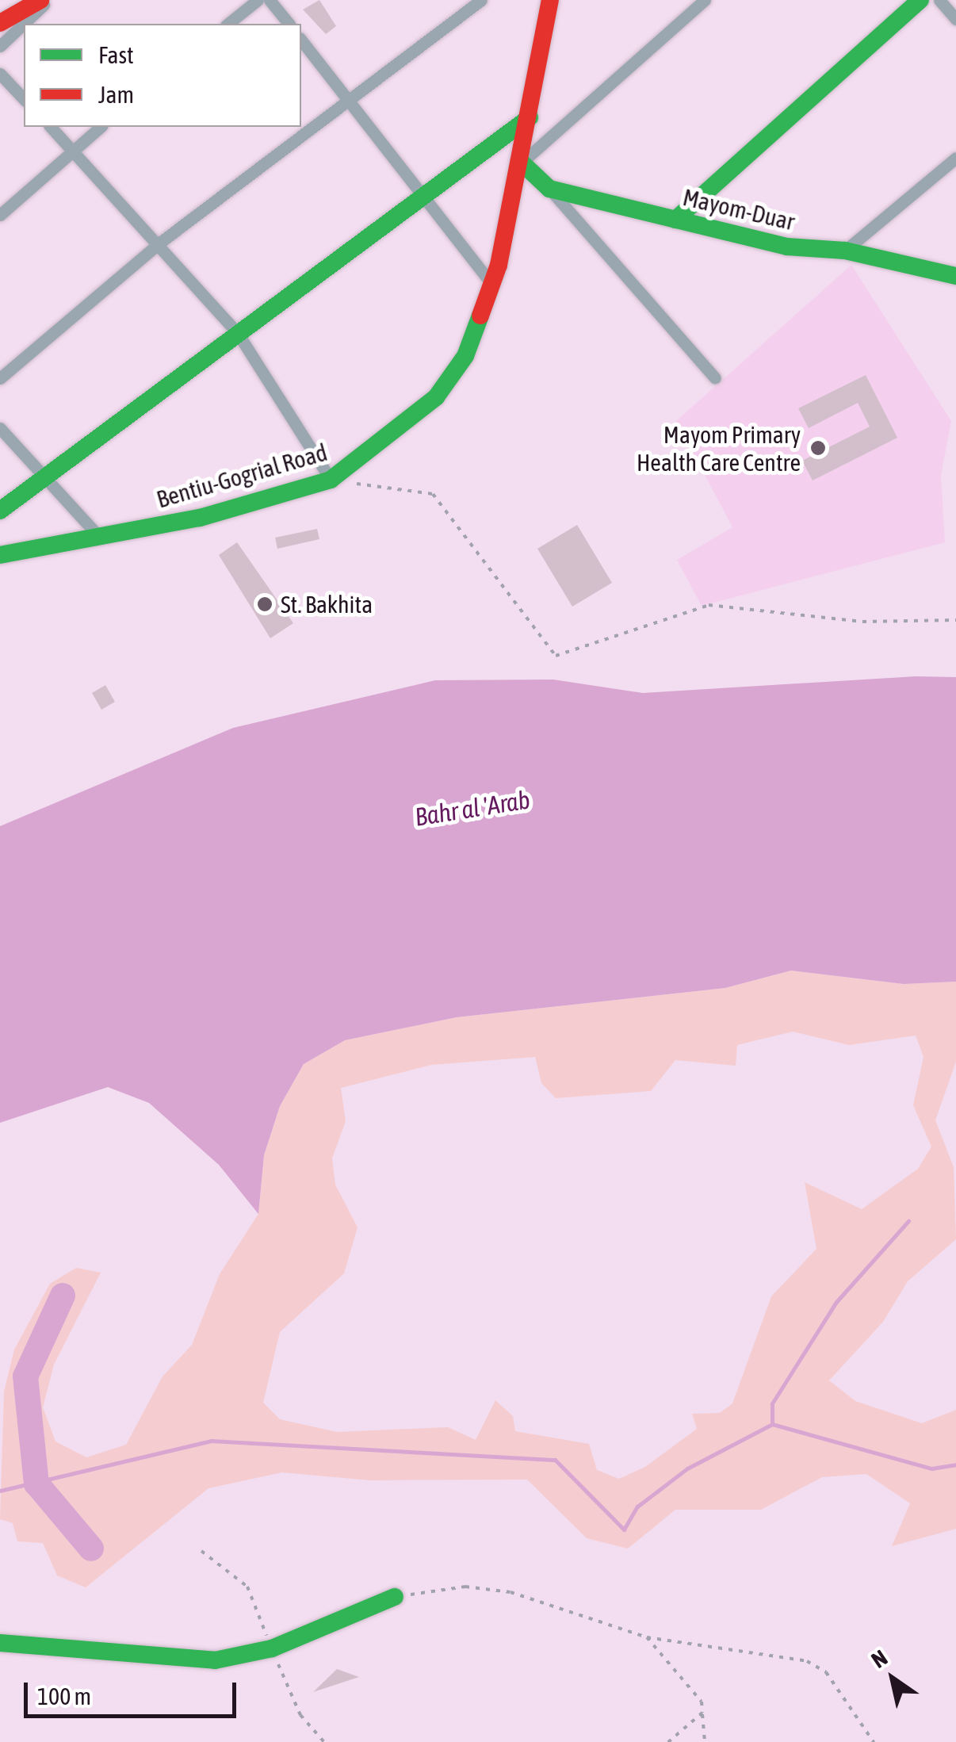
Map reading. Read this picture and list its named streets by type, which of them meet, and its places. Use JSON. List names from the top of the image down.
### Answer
{
  "streets": {
    "street": ["Mayom-Duar", "Bentiu-Gogrial Road"]
  },
  "crossings": [
    ["Mayom-Duar", "Bentiu-Gogrial Road"]
  ],
  "water": ["Bahr al 'Arab"],
  "places": ["Mayom Primary Health Care Centre", "St. Bakhita"],
  "legend": ["Fast", "Jam"],
  "scale_bar": "100 m",
  "north": "top left"
}
